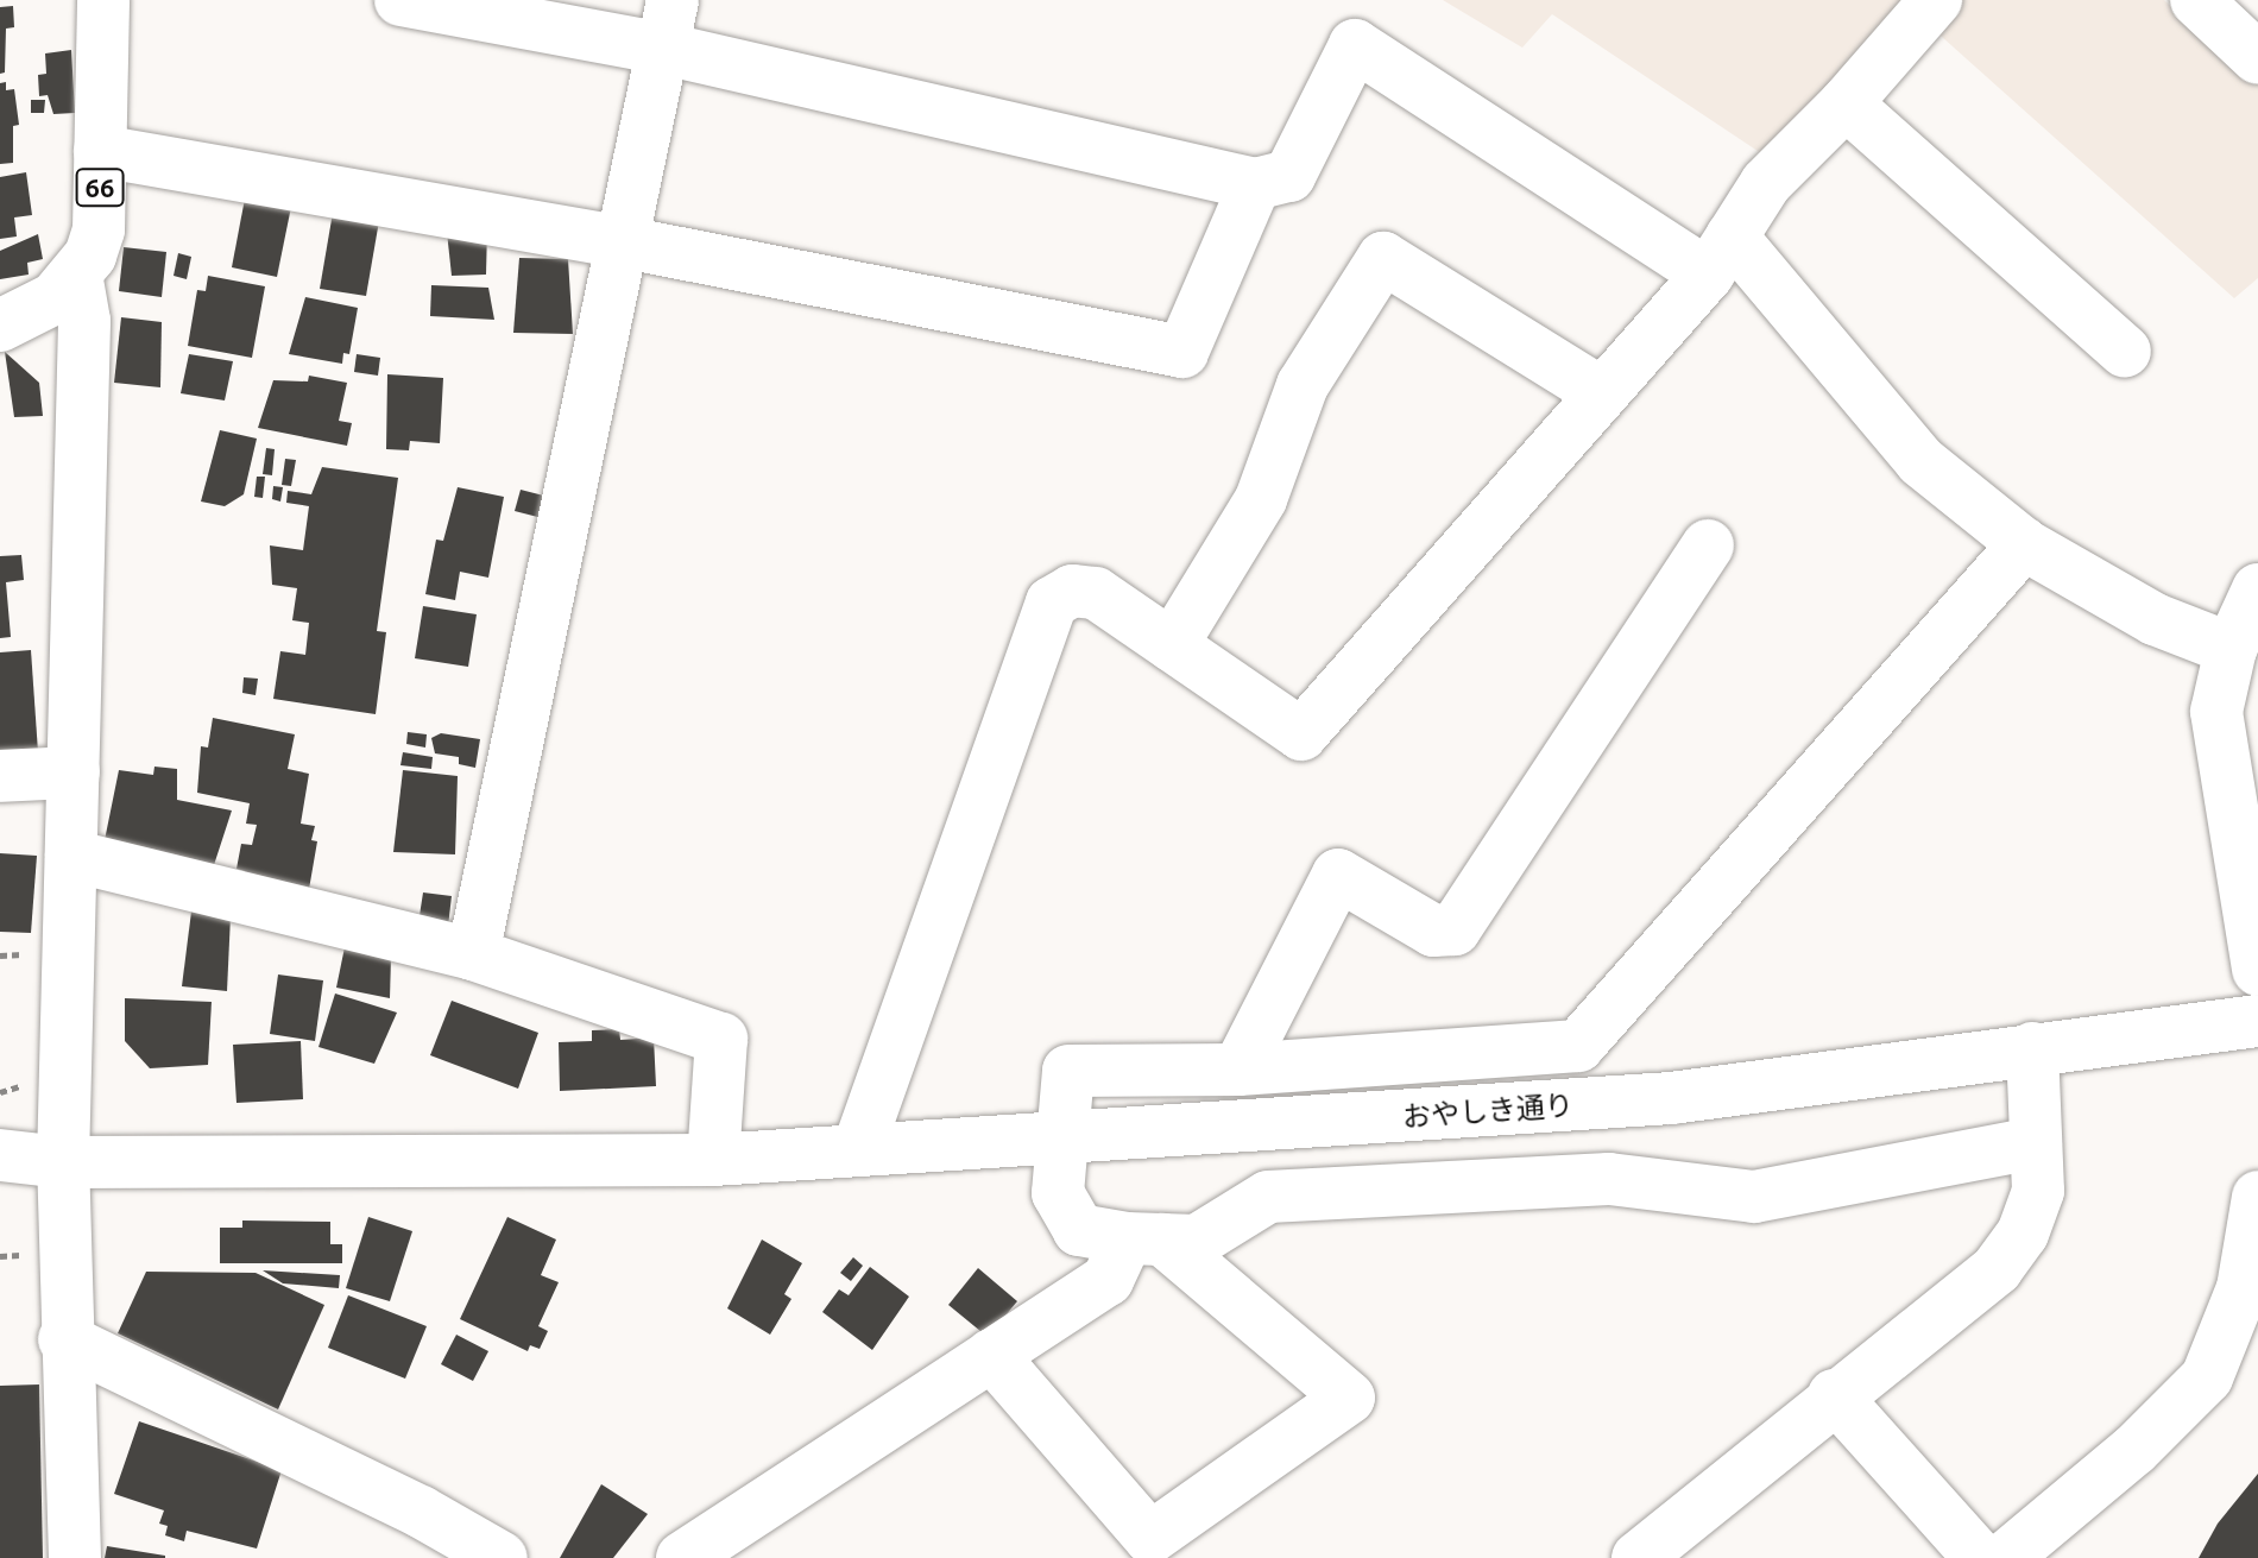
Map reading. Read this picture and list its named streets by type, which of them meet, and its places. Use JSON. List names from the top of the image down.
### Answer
{
  "streets": {
    "street": ["66", "おやしき通り"]
  }
}
